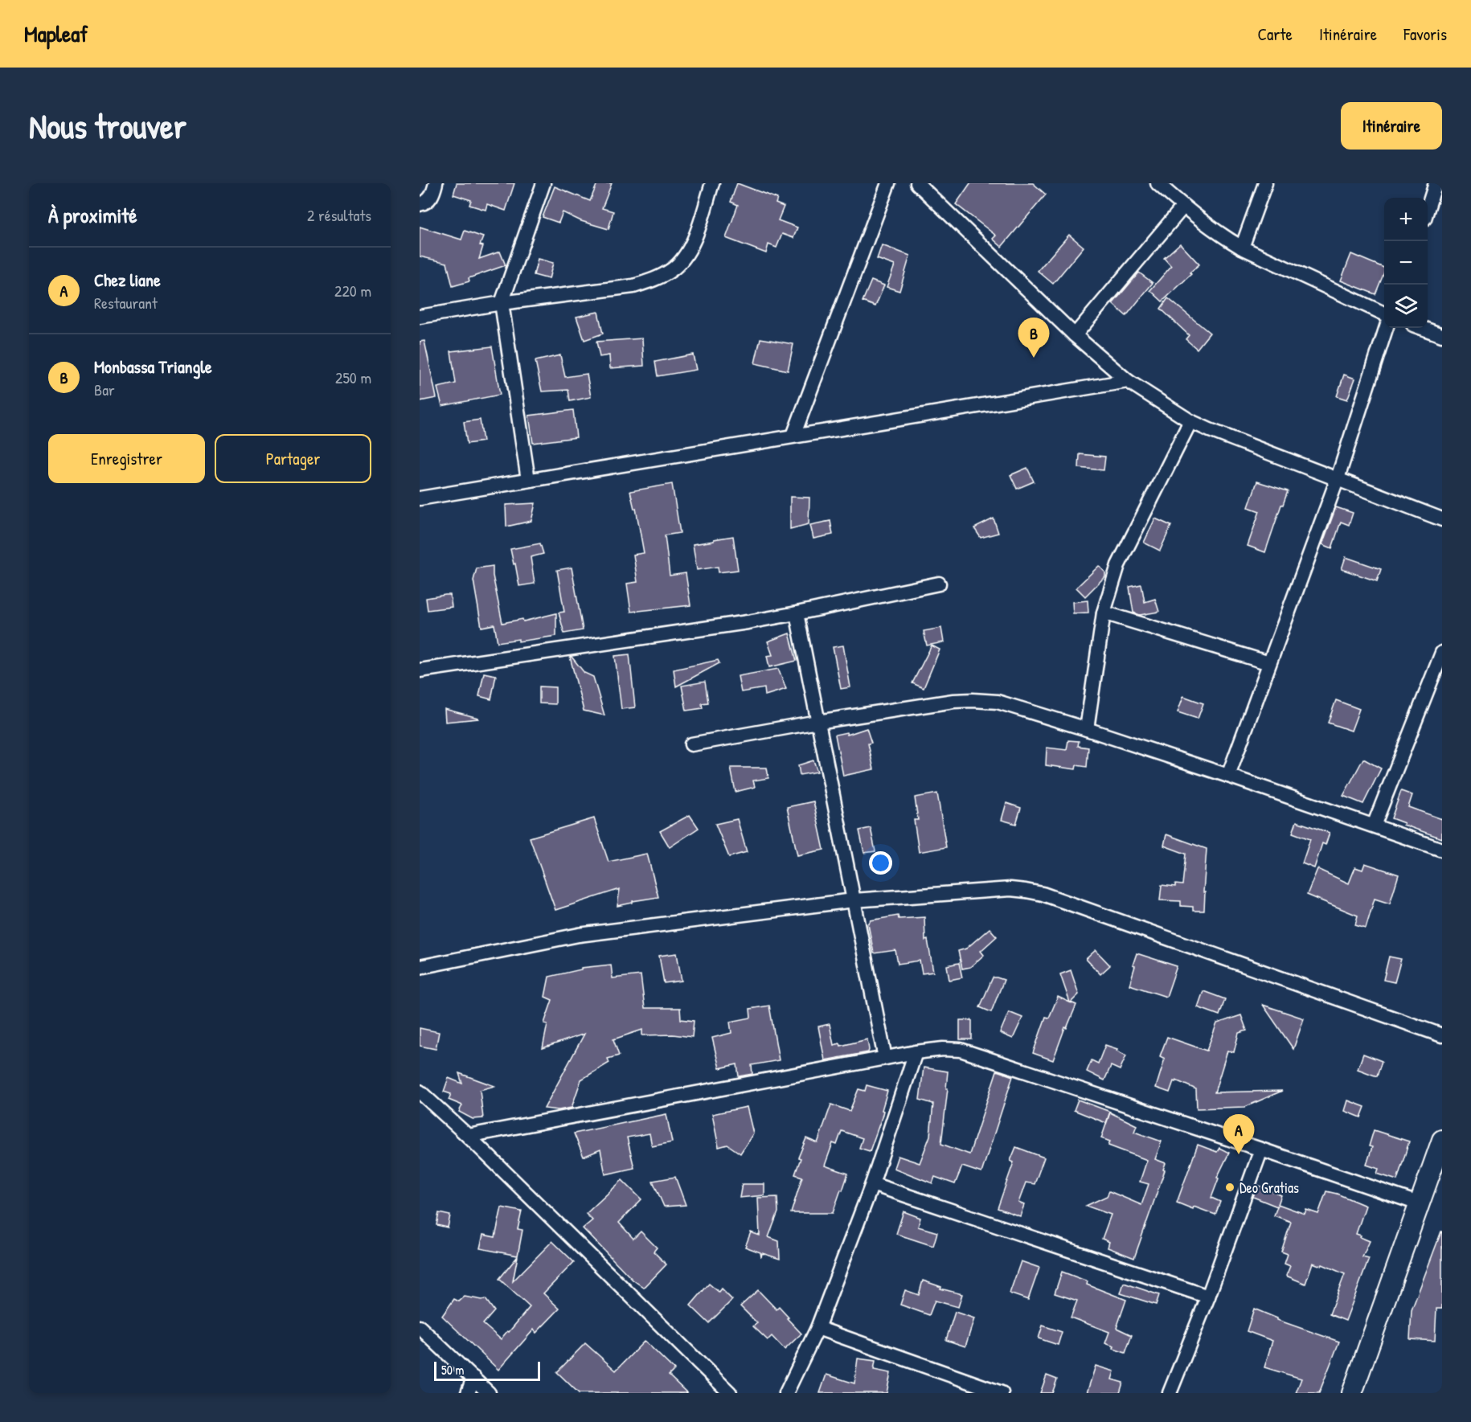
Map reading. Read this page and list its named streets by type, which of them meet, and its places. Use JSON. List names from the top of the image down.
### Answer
{
  "places": ["Deo Gratias"],
  "scale_bar": "50 m",
  "page": {
    "header": "Mapleaf",
    "nav": ["Carte", "Itinéraire", "Favoris"],
    "buttons": [
      "Itinéraire",
      ["Enregistrer", "Partager"]
    ],
    "title": "Nous trouver",
    "heading": ["À proximité", "2 résultats"],
    "map_buttons": ["+", "−"],
    "list": [
      {
        "mark": "A",
        "name": "Chez liane",
        "note": "Restaurant",
        "value": "220 m"
      },
      {
        "mark": "B",
        "name": "Monbassa Triangle",
        "note": "Bar",
        "value": "250 m"
      }
    ],
    "pins": ["B", "A"],
    "scale": "50 m"
  }
}
